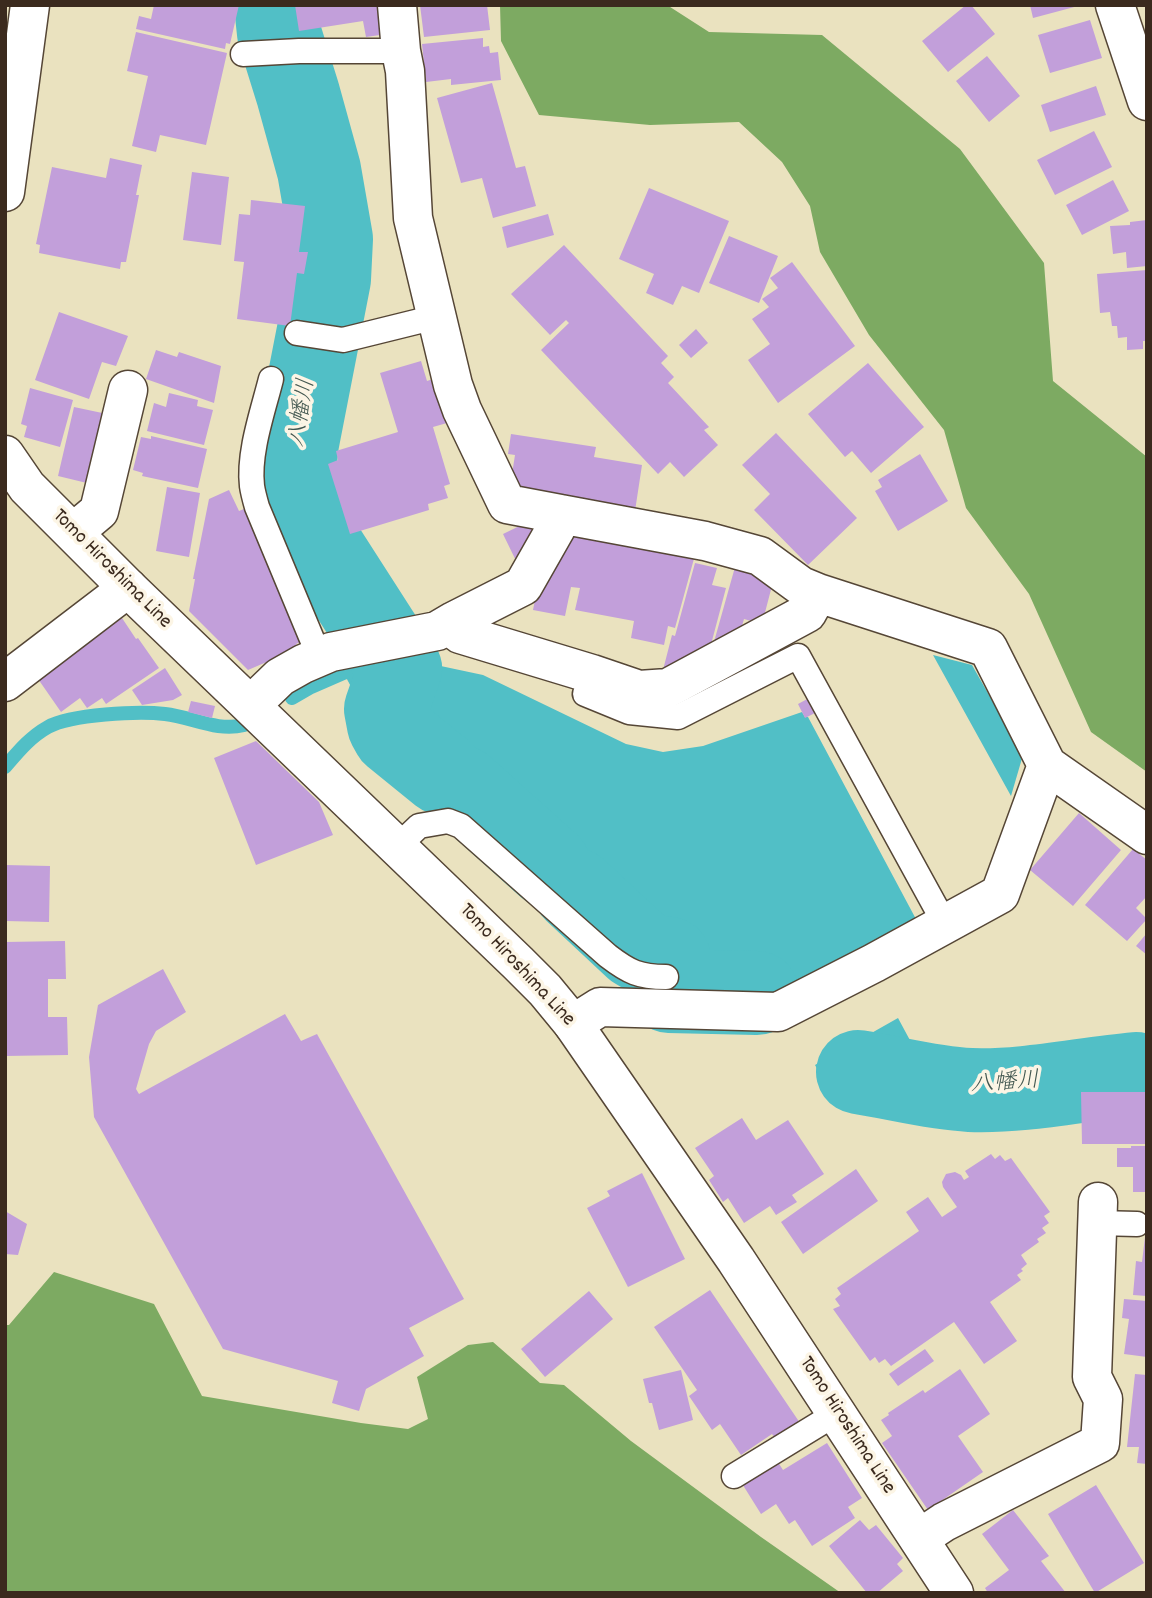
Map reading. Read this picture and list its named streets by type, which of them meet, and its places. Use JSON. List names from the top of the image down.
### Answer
{
  "streets": {
    "street": ["Tomo Hiroshima Line"]
  },
  "water": ["八幡川"]
}
